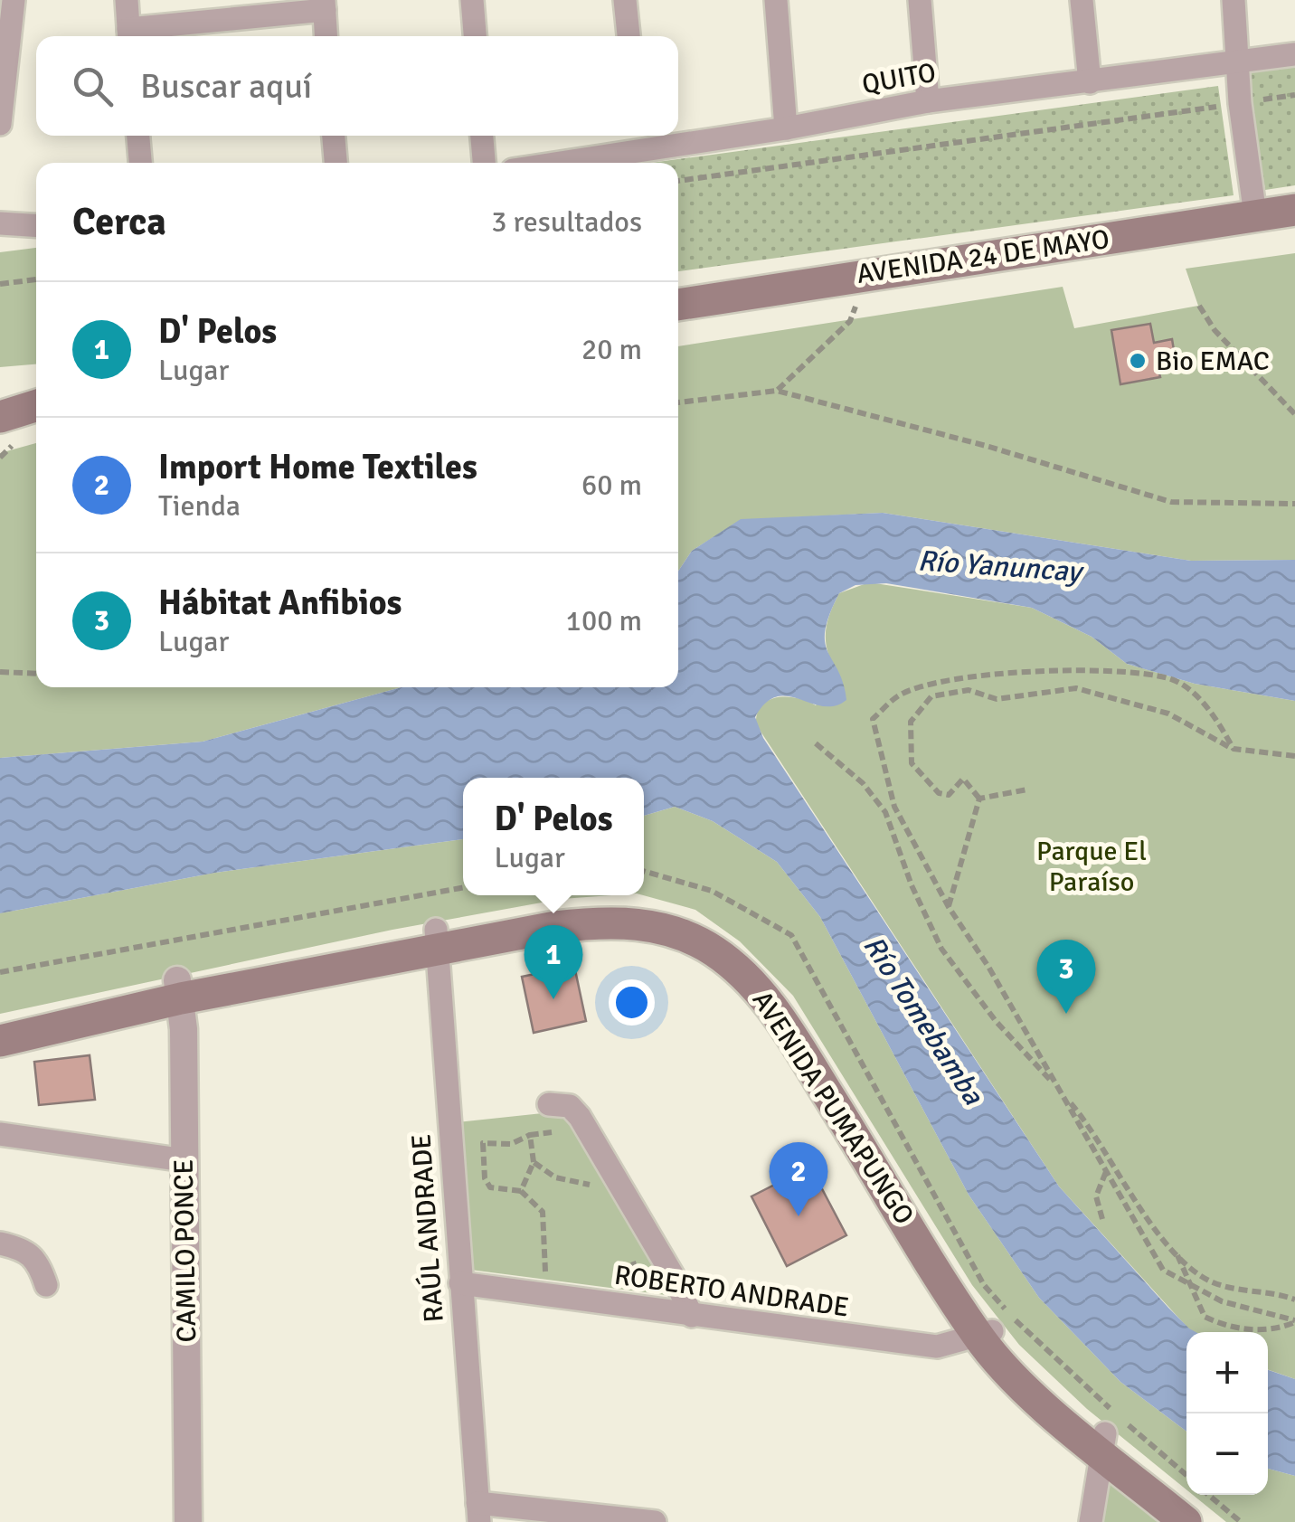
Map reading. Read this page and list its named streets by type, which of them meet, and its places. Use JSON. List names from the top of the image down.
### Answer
{
  "streets": {
    "main road": ["AVENIDA 24 DE MAYO", "AVENIDA PUMAPUNGO"],
    "street": [
      "QUITO",
      "RAÚL ANDRADE",
      "CAMILO PONCE",
      "ROBERTO ANDRADE"
    ]
  },
  "crossings": [
    ["AVENIDA PUMAPUNGO", "RAÚL ANDRADE"],
    ["AVENIDA PUMAPUNGO", "CAMILO PONCE"],
    ["AVENIDA PUMAPUNGO", "ROBERTO ANDRADE"],
    ["RAÚL ANDRADE", "ROBERTO ANDRADE"]
  ],
  "water": ["Río Yanuncay", "Río Tomebamba"],
  "parks": ["Parque El Paraíso"],
  "places": ["Bio EMAC"],
  "page": {
    "search": "Buscar aquí",
    "heading": ["Cerca", "3 resultados"],
    "list": [
      {
        "mark": "1",
        "name": "D' Pelos",
        "note": "Lugar",
        "value": "20 m"
      },
      {
        "mark": "2",
        "name": "Import Home Textiles",
        "note": "Tienda",
        "value": "60 m"
      },
      {
        "mark": "3",
        "name": "Hábitat Anfibios",
        "note": "Lugar",
        "value": "100 m"
      }
    ],
    "popup": ["D' Pelos", "Lugar"],
    "pins": ["1", "3", "2"],
    "map_buttons": ["+", "−"]
  }
}
